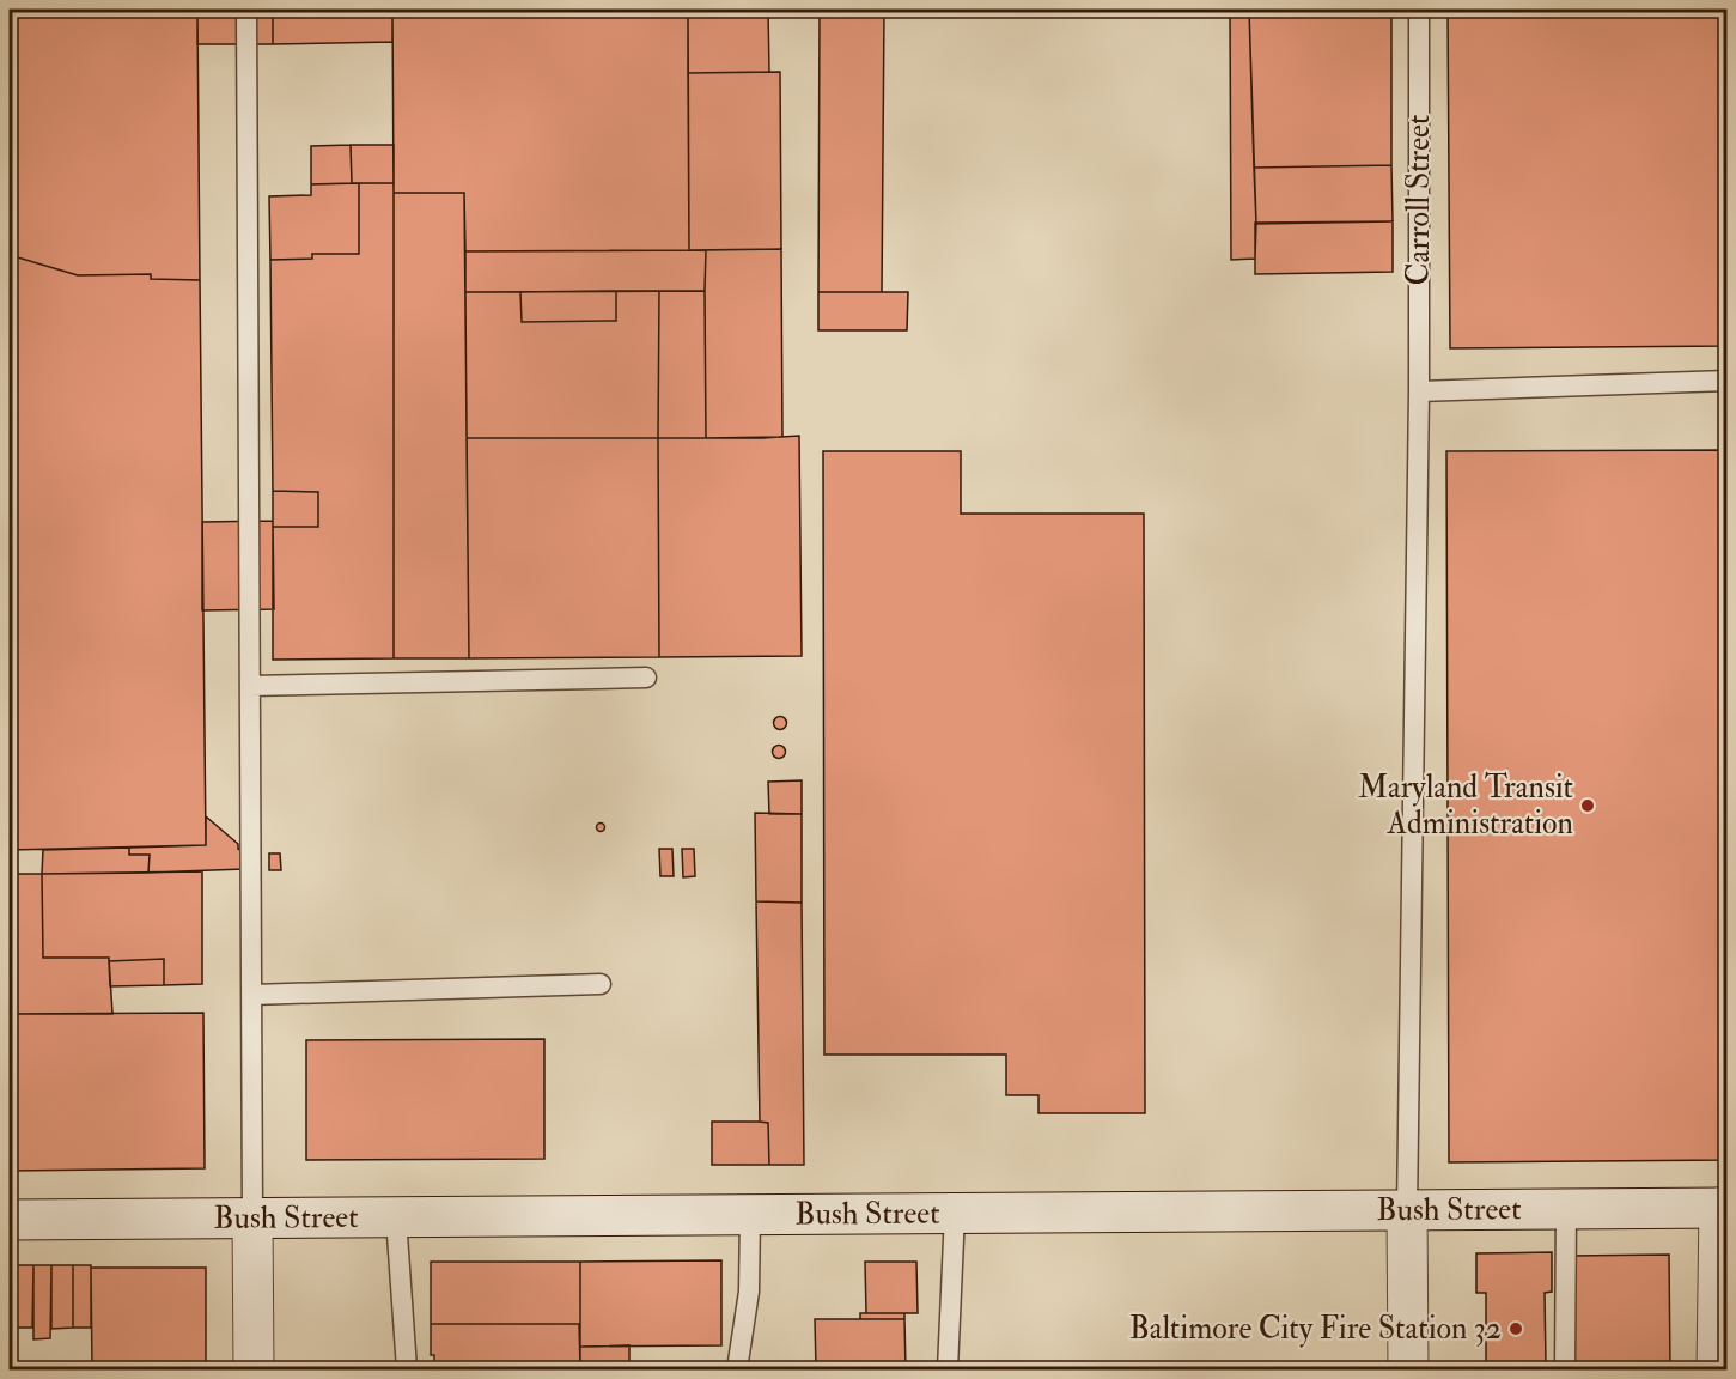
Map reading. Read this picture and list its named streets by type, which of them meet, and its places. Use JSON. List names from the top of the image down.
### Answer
{
  "streets": {
    "street": ["Bush Street"],
    "lane": ["Carroll Street"]
  },
  "crossings": [
    ["Carroll Street", "Bush Street"]
  ],
  "places": ["Maryland Transit Administration", "Baltimore City Fire Station 32"]
}
